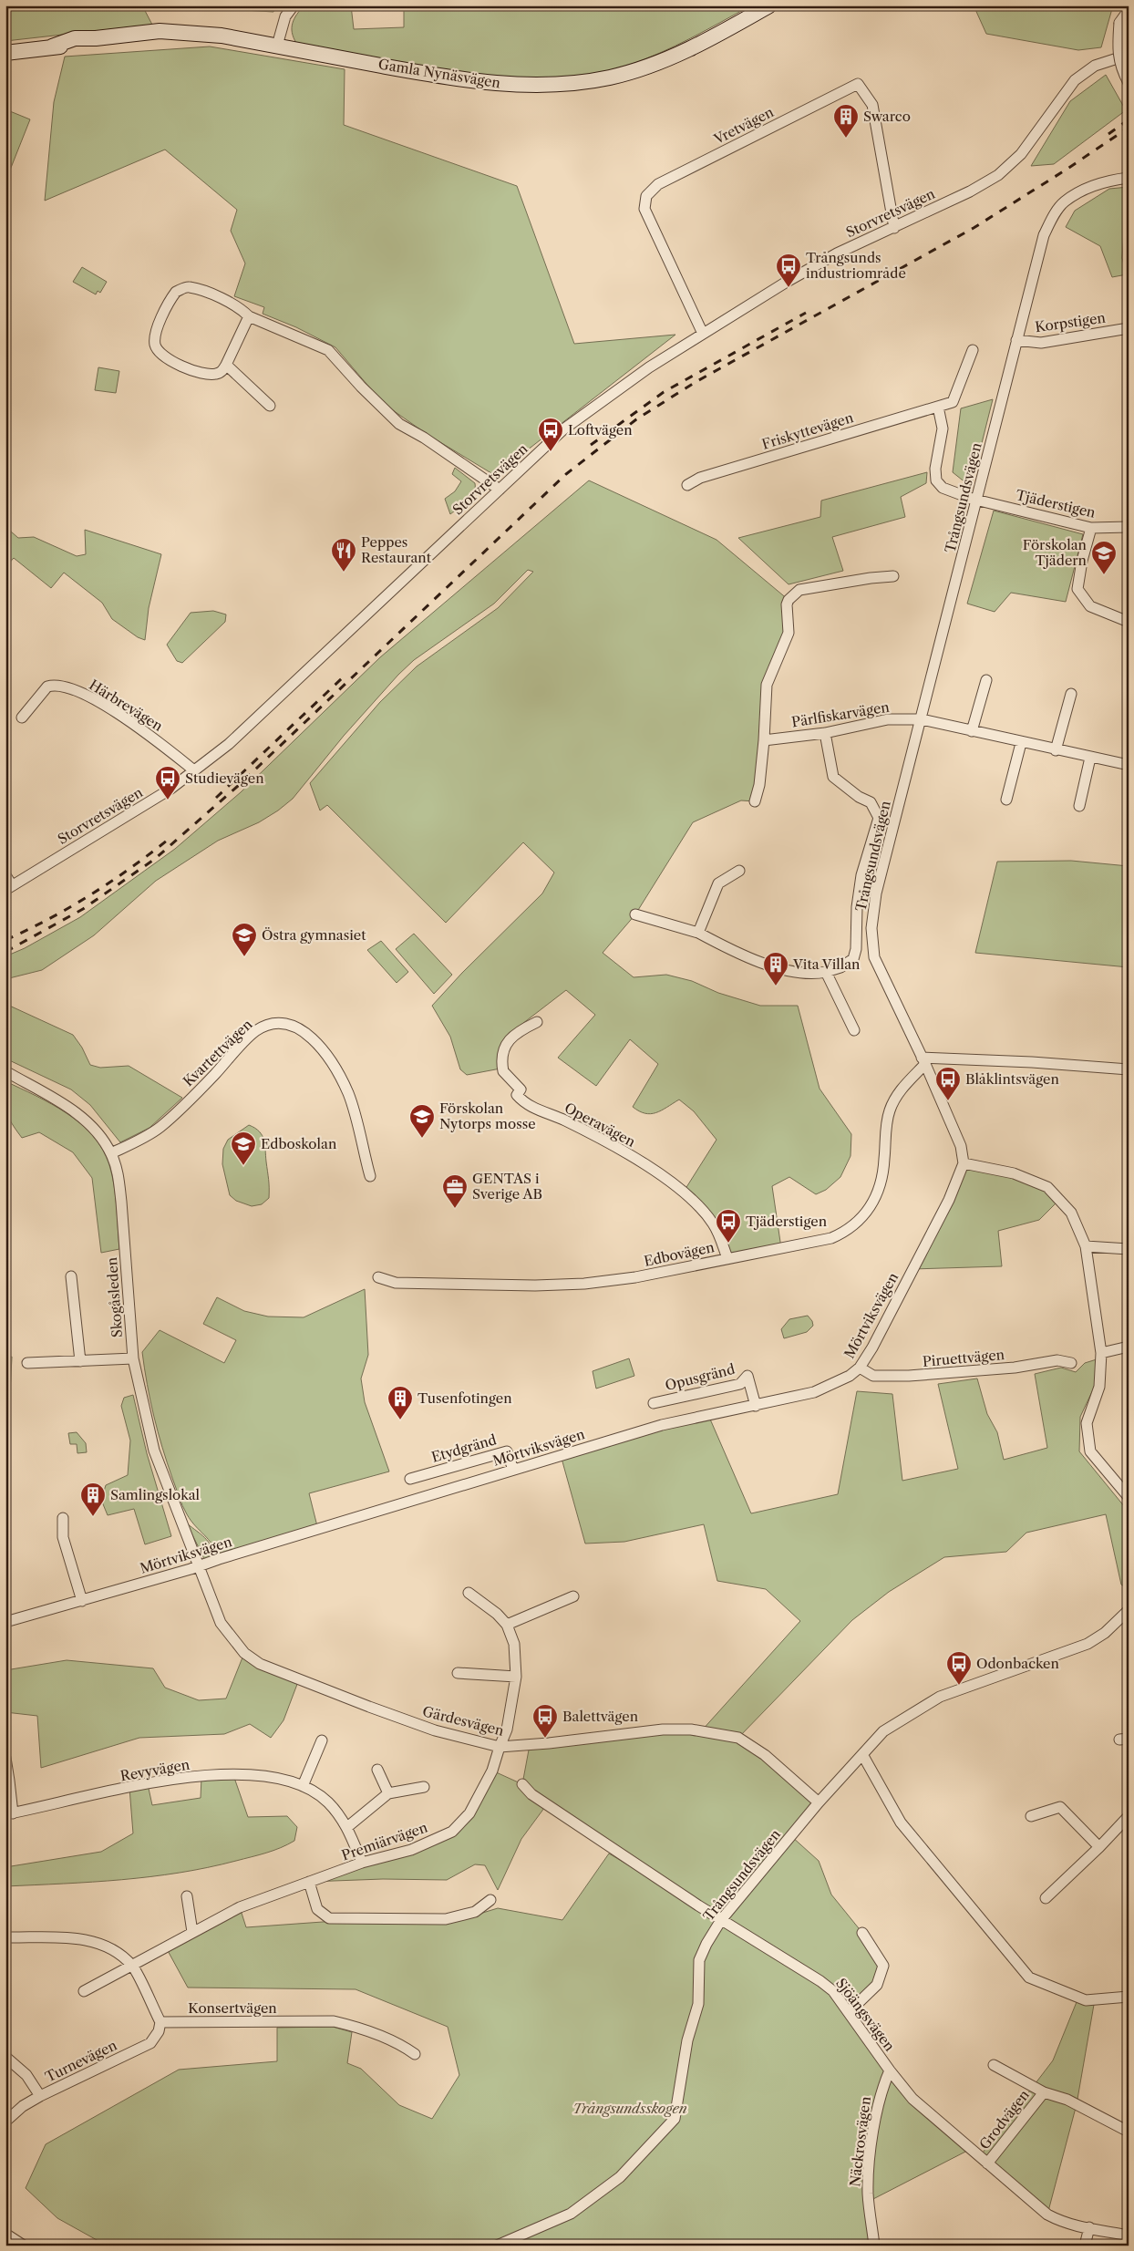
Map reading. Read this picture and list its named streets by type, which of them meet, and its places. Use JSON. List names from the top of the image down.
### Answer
{
  "streets": {
    "street": [
      "Gamla Nynäsvägen",
      "Vretvägen",
      "Storvretsvägen",
      "Korpstigen",
      "Friskyttevägen",
      "Trångsundsvägen",
      "Tjäderstigen",
      "Härbrevägen",
      "Pärlfiskarvägen",
      "Kvartettvägen",
      "Operavägen",
      "Edbovägen",
      "Skogåsleden",
      "Mörtviksvägen",
      "Piruettvägen",
      "Opusgränd",
      "Etydgränd",
      "Gärdesvägen",
      "Revyvägen",
      "Premiärvägen",
      "Konsertvägen",
      "Sjöängsvägen",
      "Turnevägen",
      "Grodvägen",
      "Näckrosvägen"
    ]
  },
  "crossings": [
    ["Vretvägen", "Storvretsvägen"],
    ["Storvretsvägen", "Härbrevägen"],
    ["Korpstigen", "Trångsundsvägen"],
    ["Trångsundsvägen", "Tjäderstigen"],
    ["Trångsundsvägen", "Pärlfiskarvägen"],
    ["Trångsundsvägen", "Edbovägen"],
    ["Trångsundsvägen", "Mörtviksvägen"],
    ["Trångsundsvägen", "Gärdesvägen"],
    ["Trångsundsvägen", "Sjöängsvägen"],
    ["Kvartettvägen", "Skogåsleden"],
    ["Operavägen", "Edbovägen"],
    ["Skogåsleden", "Mörtviksvägen"],
    ["Skogåsleden", "Gärdesvägen"],
    ["Mörtviksvägen", "Piruettvägen"],
    ["Mörtviksvägen", "Opusgränd"],
    ["Mörtviksvägen", "Etydgränd"],
    ["Mörtviksvägen", "Gärdesvägen"],
    ["Gärdesvägen", "Premiärvägen"],
    ["Revyvägen", "Premiärvägen"],
    ["Konsertvägen", "Turnevägen"],
    ["Sjöängsvägen", "Grodvägen"],
    ["Sjöängsvägen", "Näckrosvägen"]
  ],
  "parks": ["Trångsundsskogen"],
  "places": {
    "building": [
      "Swarco",
      "Vita Villan",
      "Tusenfotingen",
      "Samlingslokal"
    ],
    "bus stop": [
      "Trångsunds industriområde",
      "Loftvägen",
      "Studievägen",
      "Blåklintsvägen",
      "Tjäderstigen",
      "Odonbacken",
      "Balettvägen"
    ],
    "restaurant": ["Peppes Restaurant"],
    "school or university": [
      "Förskolan Tjädern",
      "Östra gymnasiet",
      "Förskolan Nytorps mosse",
      "Edboskolan"
    ],
    "office": ["GENTAS i Sverige AB"]
  }
}
